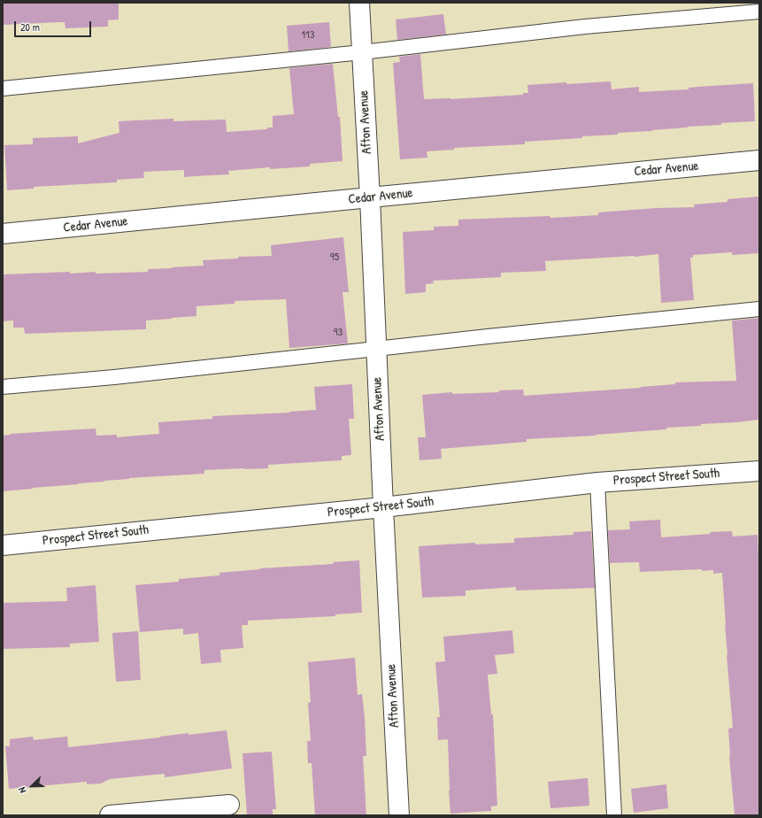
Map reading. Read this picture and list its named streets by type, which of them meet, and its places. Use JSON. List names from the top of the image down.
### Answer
{
  "streets": {
    "street": ["Afton Avenue", "Cedar Avenue", "Prospect Street South"]
  },
  "crossings": [
    ["Afton Avenue", "Cedar Avenue"],
    ["Afton Avenue", "Prospect Street South"]
  ],
  "house_numbers": ["113", "95", "93"],
  "scale_bar": "20 m",
  "north": "bottom left"
}
